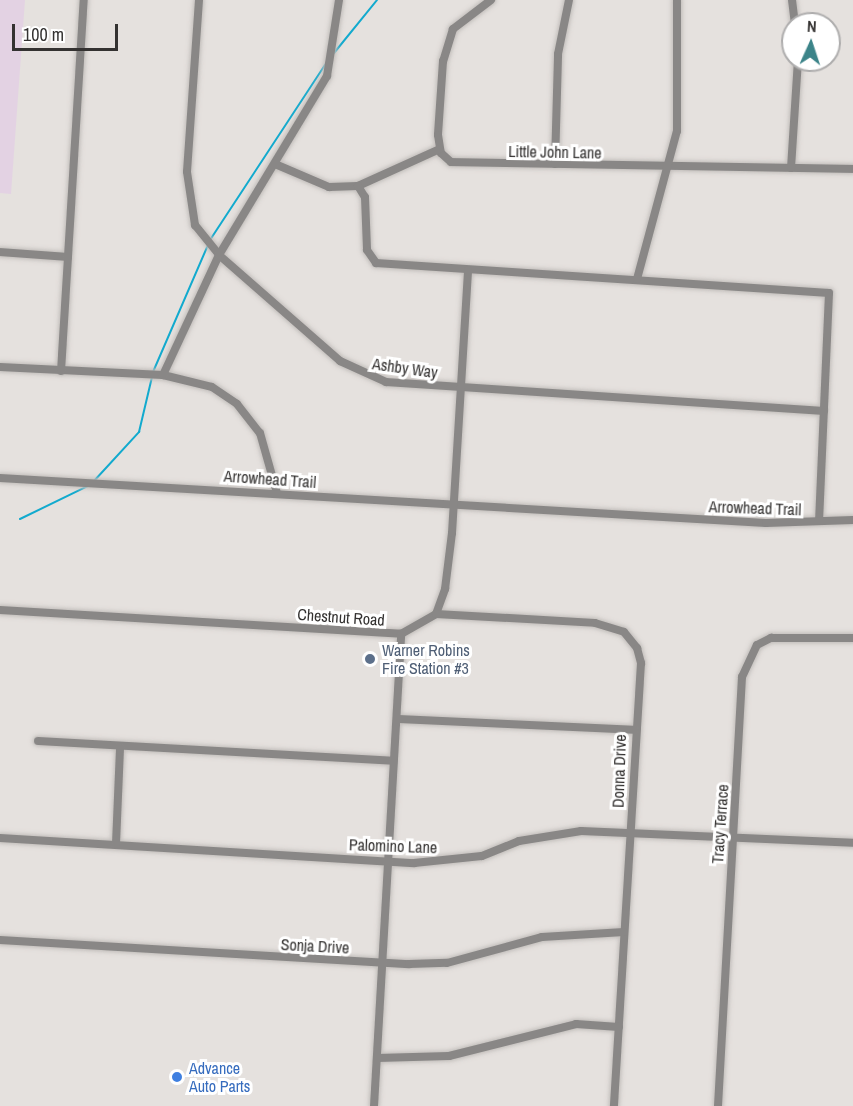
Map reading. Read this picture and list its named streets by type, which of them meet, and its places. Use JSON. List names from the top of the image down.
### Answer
{
  "streets": {
    "street": [
      "Little John Lane",
      "Ashby Way",
      "Arrowhead Trail",
      "Chestnut Road",
      "Donna Drive",
      "Tracy Terrace",
      "Palomino Lane",
      "Sonja Drive"
    ]
  },
  "crossings": [
    ["Ashby Way", "Arrowhead Trail"],
    ["Chestnut Road", "Donna Drive"],
    ["Donna Drive", "Palomino Lane"],
    ["Donna Drive", "Sonja Drive"],
    ["Tracy Terrace", "Palomino Lane"]
  ],
  "places": ["Warner Robins Fire Station #3", "Advance Auto Parts"],
  "scale_bar": "100 m",
  "north": "top"
}
